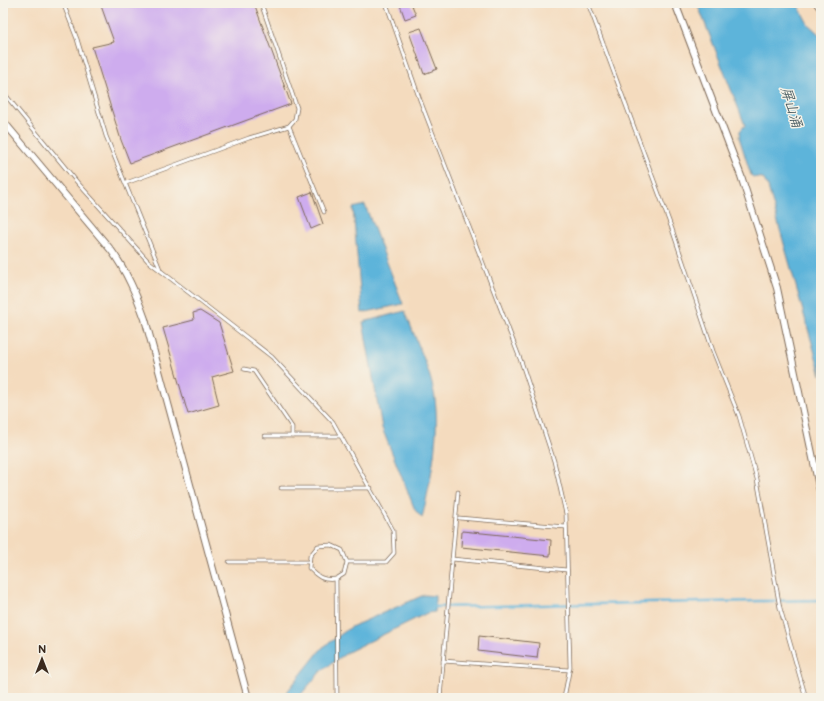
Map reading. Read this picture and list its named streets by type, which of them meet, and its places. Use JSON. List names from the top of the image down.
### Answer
{
  "water": ["屏山涌"],
  "north": "top"
}
